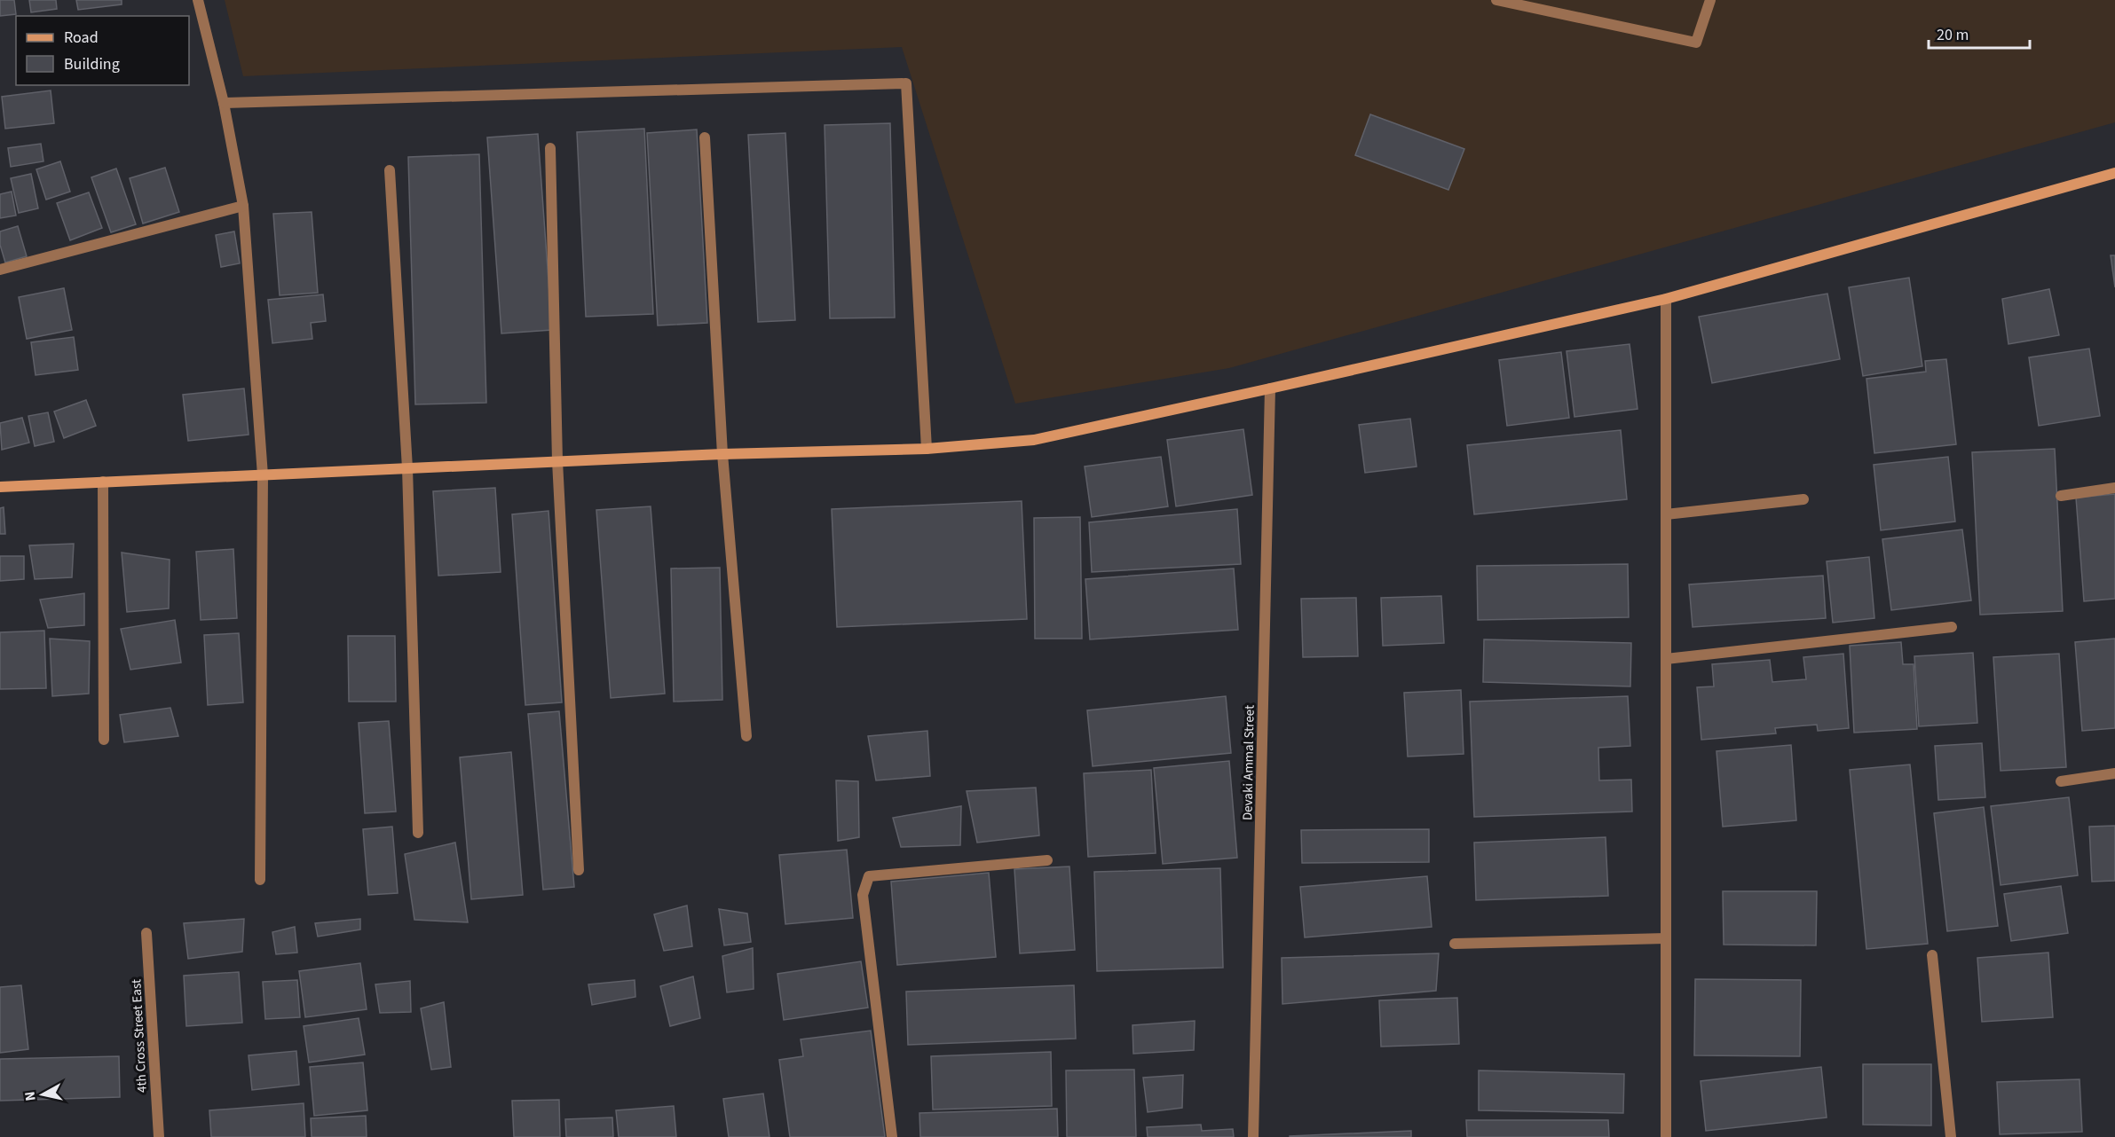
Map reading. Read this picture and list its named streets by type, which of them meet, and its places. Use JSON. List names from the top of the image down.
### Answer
{
  "streets": {
    "street": ["Devaki Ammal Street", "4th Cross Street East"]
  },
  "legend": ["Road", "Building"],
  "scale_bar": "20 m",
  "north": "left"
}
